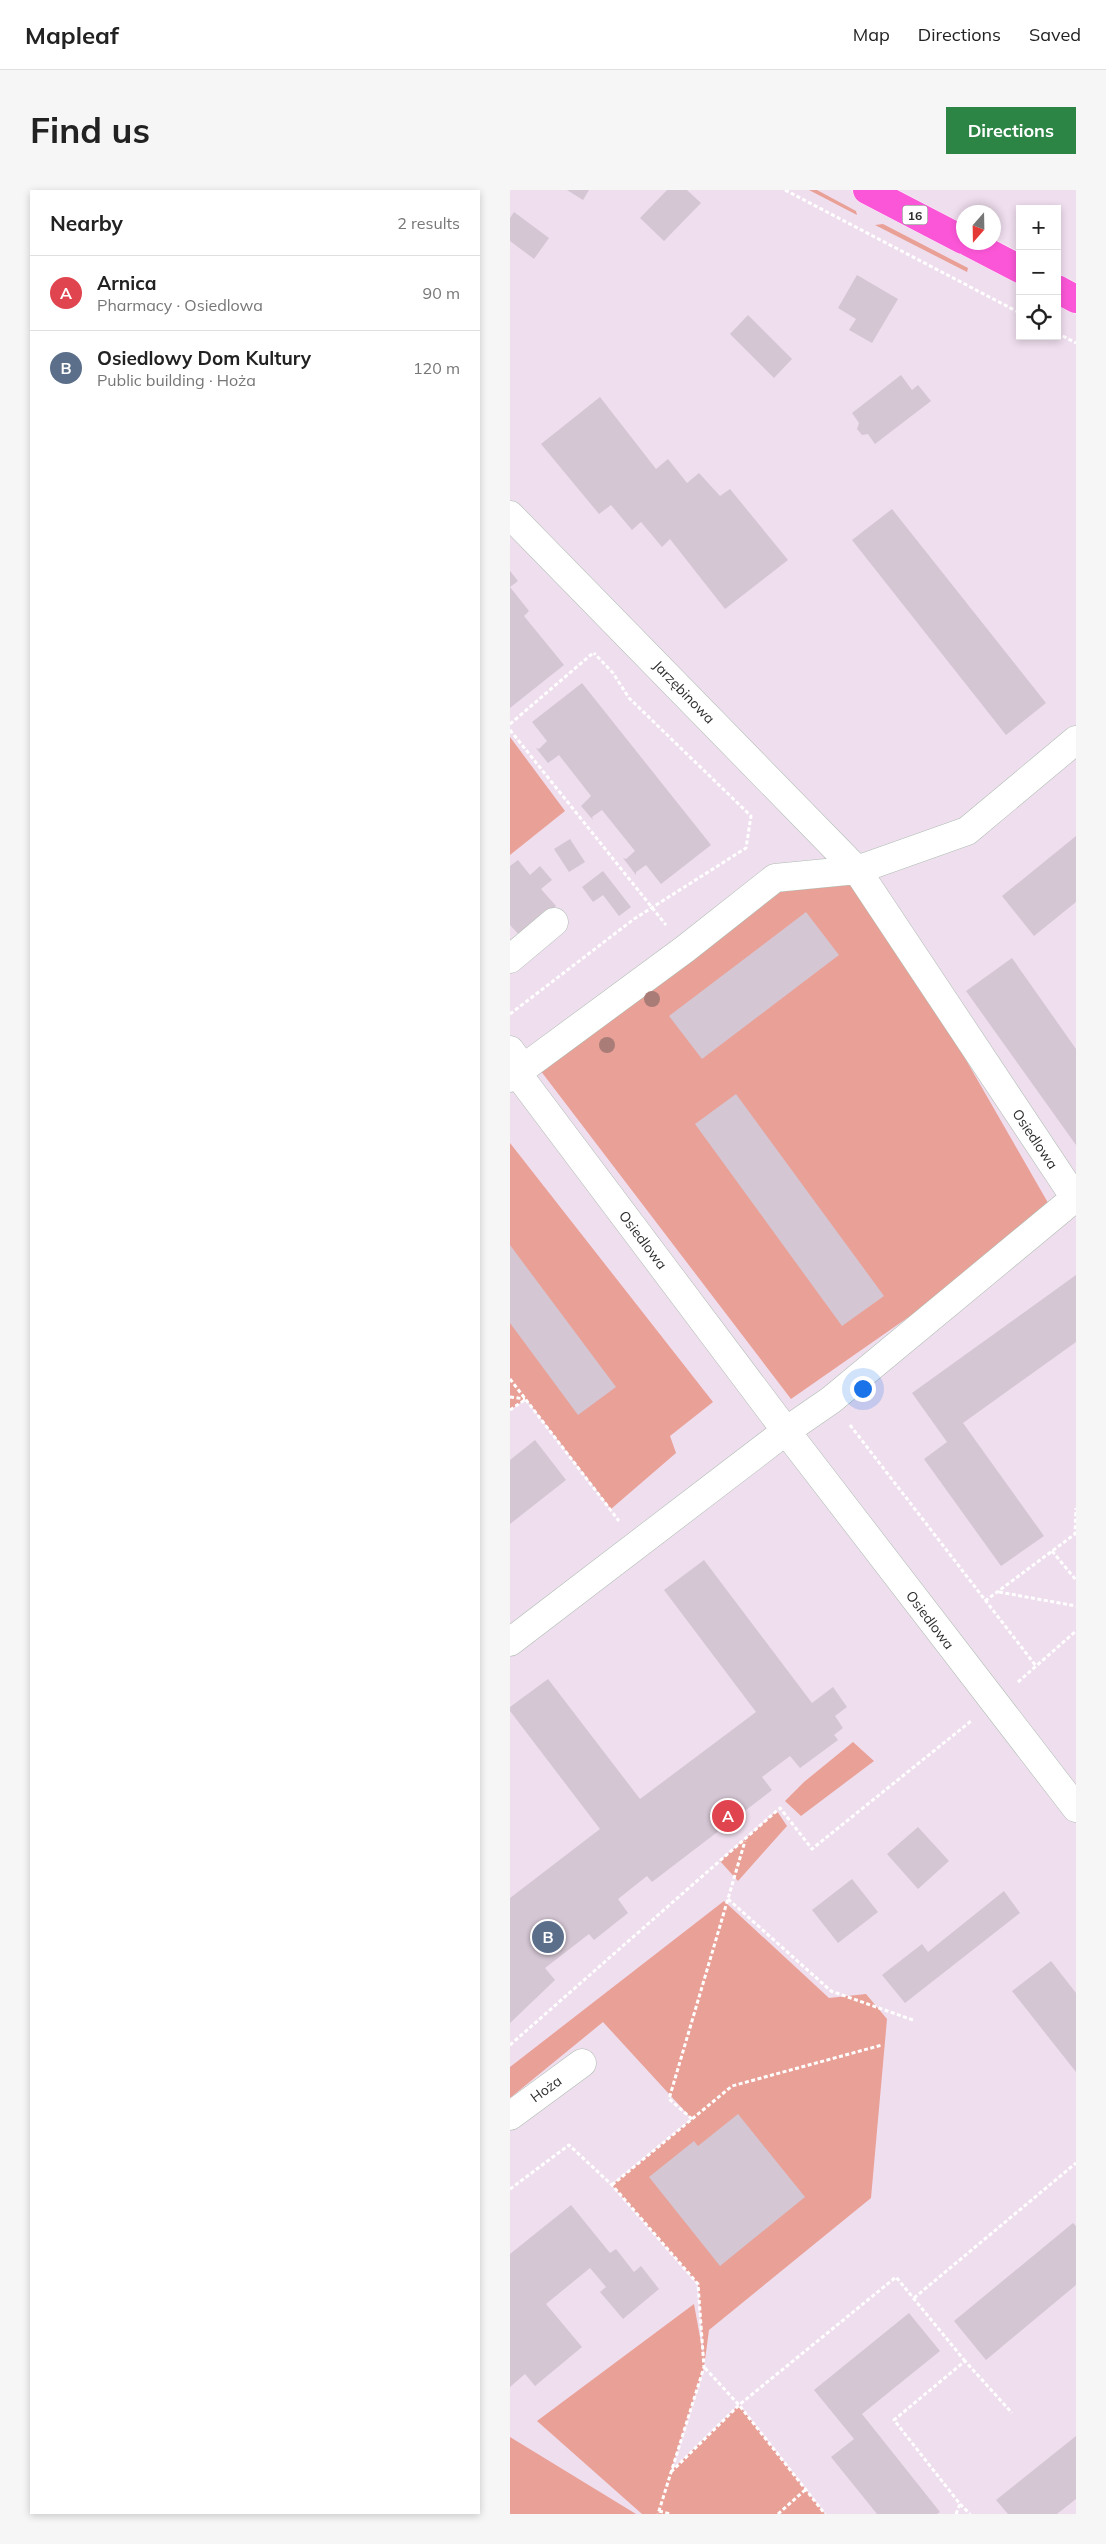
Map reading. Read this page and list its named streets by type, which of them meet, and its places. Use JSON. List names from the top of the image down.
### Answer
{
  "streets": {
    "main road": ["16"],
    "street": ["Jarzębinowa", "Osiedlowa", "Hoża"]
  },
  "crossings": [
    ["Jarzębinowa", "Osiedlowa"]
  ],
  "north": "bottom",
  "page": {
    "header": "Mapleaf",
    "nav": ["Map", "Directions", "Saved"],
    "buttons": "Directions",
    "title": "Find us",
    "heading": ["Nearby", "2 results"],
    "map_buttons": ["+", "−"],
    "list": [
      {
        "mark": "A",
        "name": "Arnica",
        "note": "Pharmacy · Osiedlowa",
        "value": "90 m"
      },
      {
        "mark": "B",
        "name": "Osiedlowy Dom Kultury",
        "note": "Public building · Hoża",
        "value": "120 m"
      }
    ],
    "pins": ["A", "B"]
  }
}
